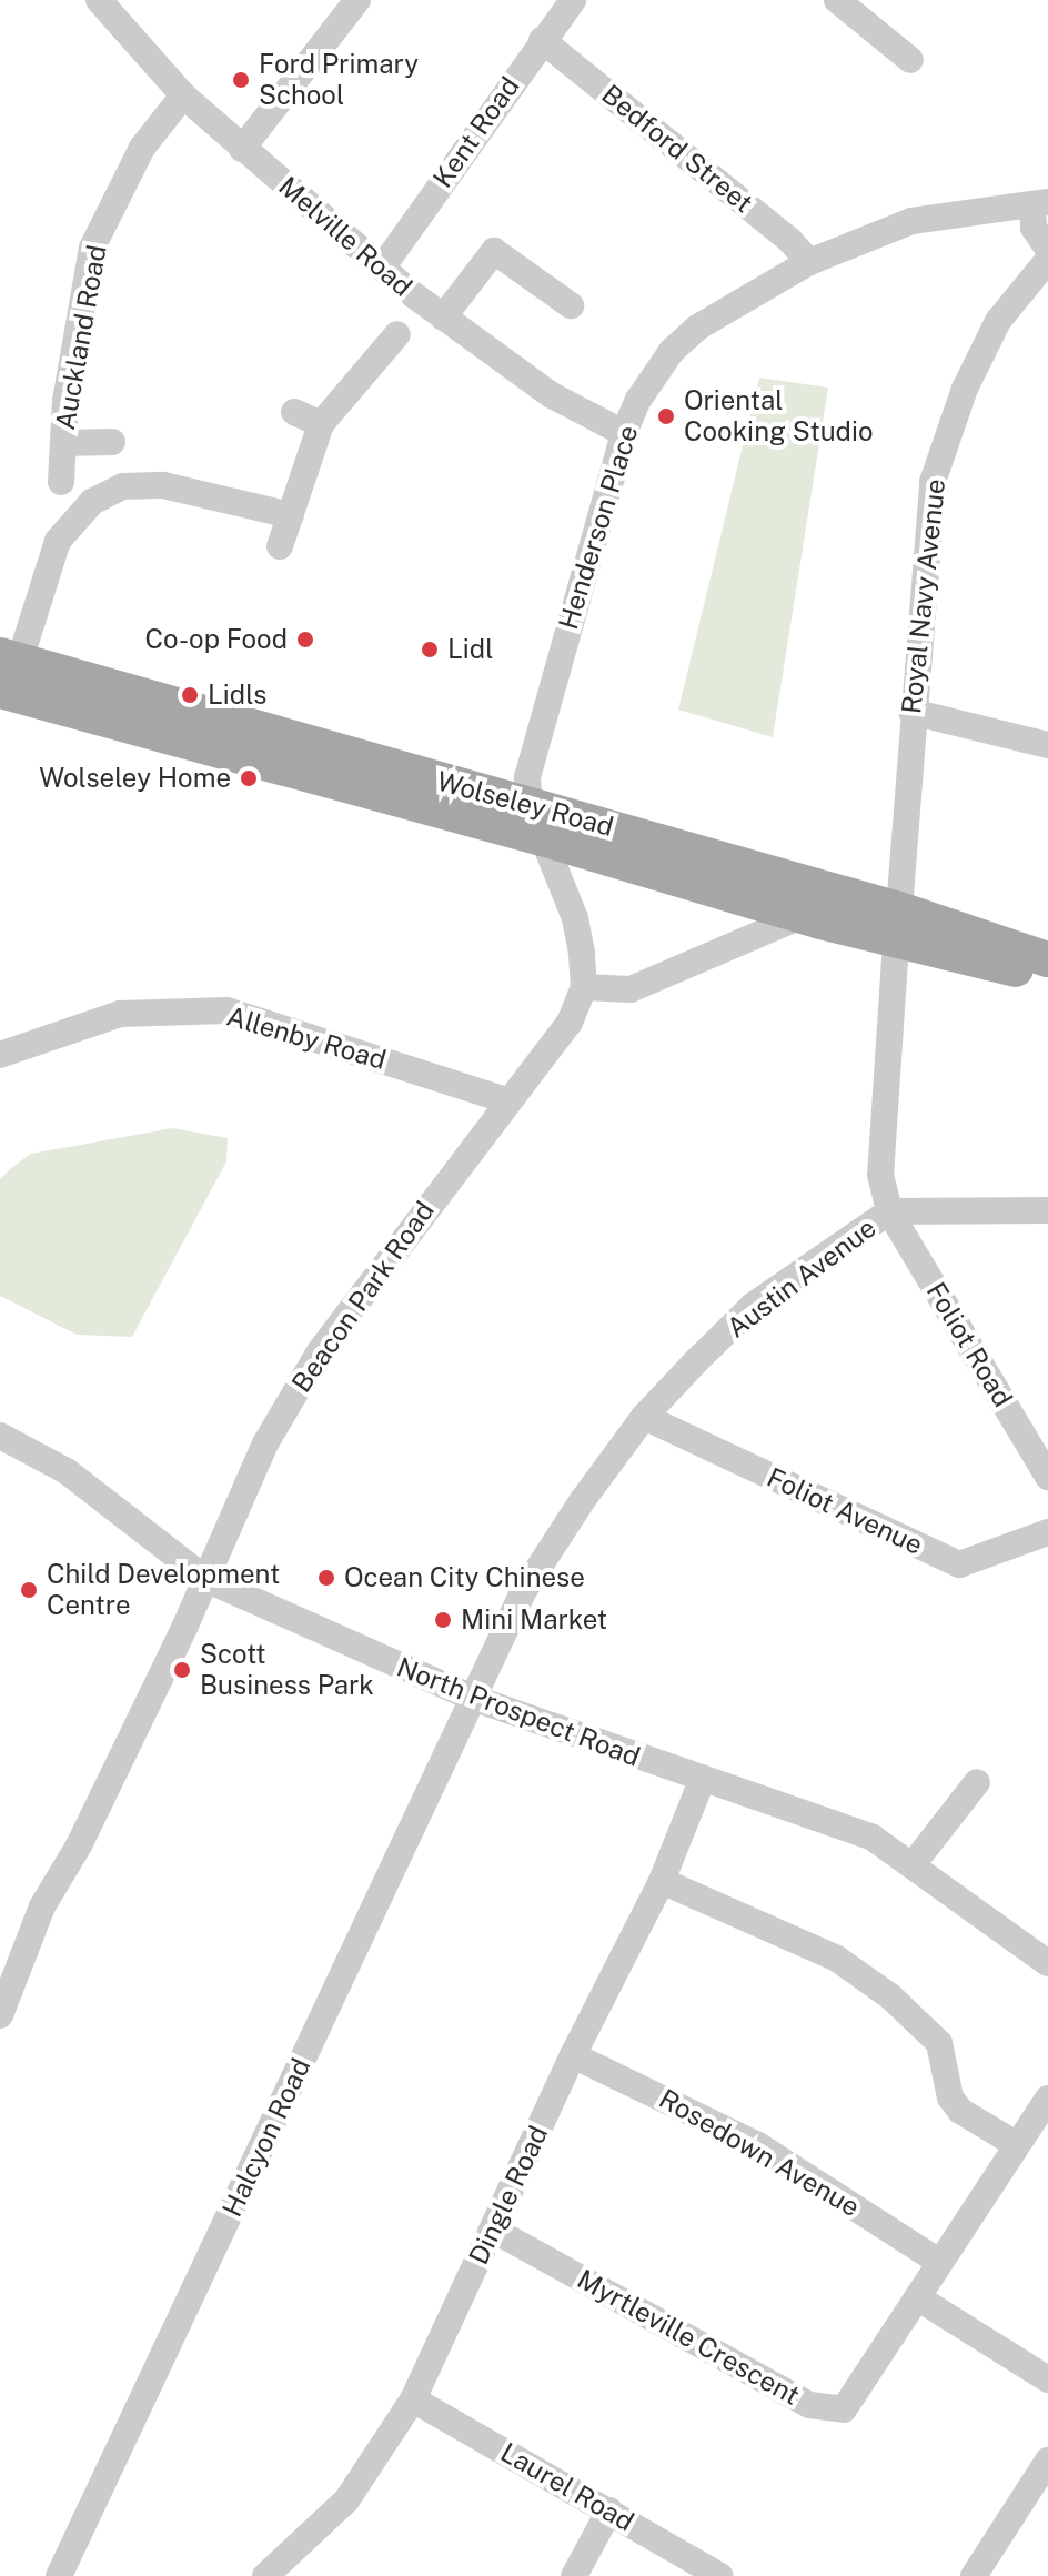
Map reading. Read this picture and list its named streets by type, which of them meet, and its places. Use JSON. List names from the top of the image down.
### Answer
{
  "streets": {
    "main road": ["Wolseley Road"],
    "street": [
      "Kent Road",
      "Bedford Street",
      "Melville Road",
      "Auckland Road",
      "Henderson Place",
      "Royal Navy Avenue",
      "Allenby Road",
      "Austin Avenue",
      "Beacon Park Road",
      "Foliot Road",
      "Foliot Avenue",
      "North Prospect Road",
      "Halcyon Road",
      "Rosedown Avenue",
      "Dingle Road",
      "Myrtleville Crescent",
      "Laurel Road"
    ]
  },
  "crossings": [
    ["Kent Road", "Bedford Street"],
    ["Kent Road", "Melville Road"],
    ["Bedford Street", "Henderson Place"],
    ["Melville Road", "Auckland Road"],
    ["Melville Road", "Henderson Place"],
    ["Henderson Place", "Wolseley Road"],
    ["Royal Navy Avenue", "Wolseley Road"],
    ["Royal Navy Avenue", "Austin Avenue"],
    ["Wolseley Road", "Austin Avenue"],
    ["Allenby Road", "Beacon Park Road"],
    ["Austin Avenue", "Foliot Road"],
    ["Austin Avenue", "Foliot Avenue"],
    ["Austin Avenue", "North Prospect Road"],
    ["Austin Avenue", "Halcyon Road"],
    ["Beacon Park Road", "North Prospect Road"],
    ["North Prospect Road", "Halcyon Road"],
    ["North Prospect Road", "Dingle Road"],
    ["Rosedown Avenue", "Dingle Road"],
    ["Rosedown Avenue", "Myrtleville Crescent"],
    ["Dingle Road", "Myrtleville Crescent"],
    ["Dingle Road", "Laurel Road"]
  ],
  "places": [
    "Ford Primary School",
    "Oriental Cooking Studio",
    "Co-op Food",
    "Lidl",
    "Lidls",
    "Wolseley Home",
    "Ocean City Chinese",
    "Child Development Centre",
    "Mini Market",
    "Scott Business Park"
  ]
}
